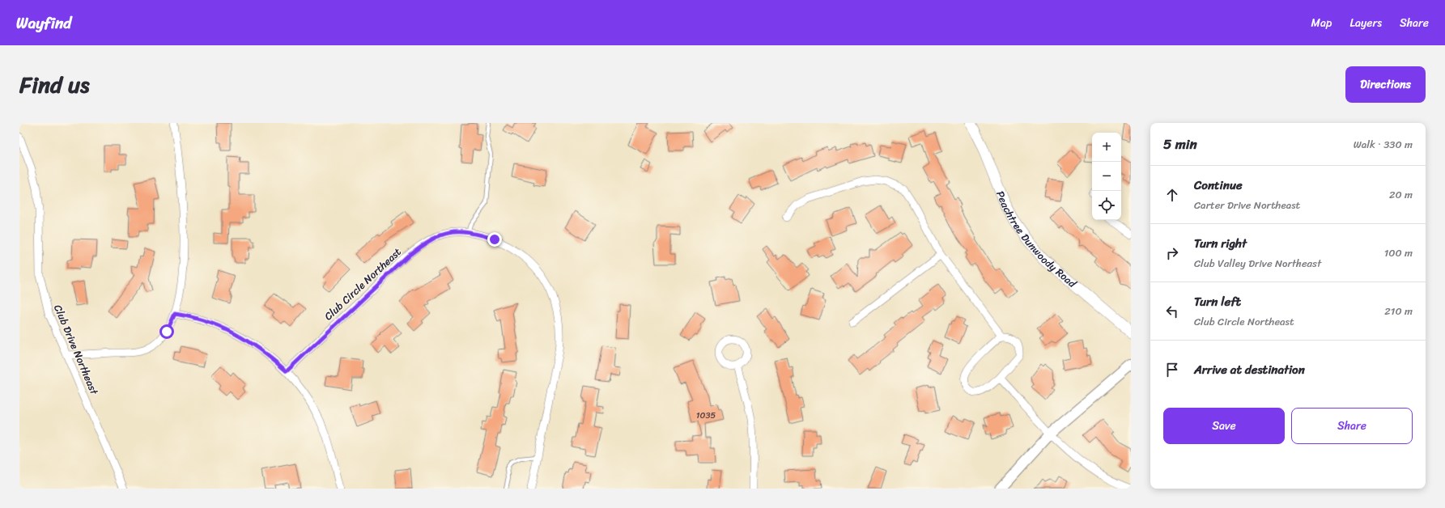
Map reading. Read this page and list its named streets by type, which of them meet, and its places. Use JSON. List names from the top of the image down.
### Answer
{
  "streets": {
    "main road": ["Peachtree Dunwoody Road"],
    "street": ["Club Circle Northeast", "Club Drive Northeast"]
  },
  "house_numbers": ["1035"],
  "page": {
    "header": "Wayfind",
    "nav": ["Map", "Layers", "Share"],
    "title": "Find us",
    "buttons": [
      "Directions",
      ["Save", "Share"]
    ],
    "heading": ["5 min", "Walk · 330 m"],
    "map_buttons": ["+", "−"],
    "list": [
      ["Continue", "Carter Drive Northeast", "20 m"],
      ["Turn right", "Club Valley Drive Northeast", "100 m"],
      ["Turn left", "Club Circle Northeast", "210 m"],
      "Arrive at destination"
    ]
  }
}
